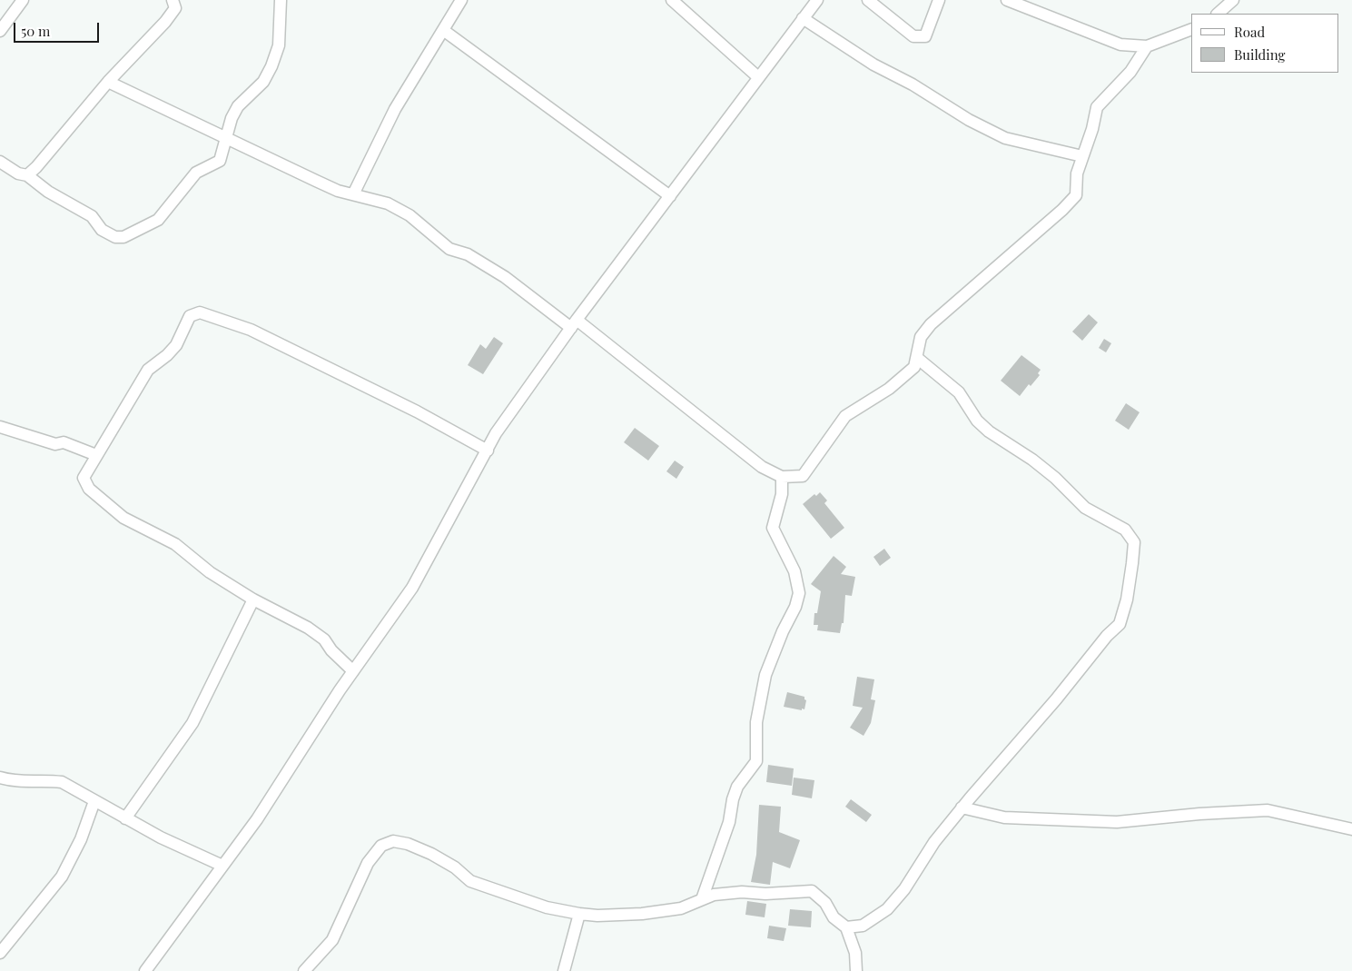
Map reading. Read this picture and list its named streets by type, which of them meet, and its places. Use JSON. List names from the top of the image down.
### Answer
{
  "legend": ["Road", "Building"],
  "scale_bar": "50 m"
}
